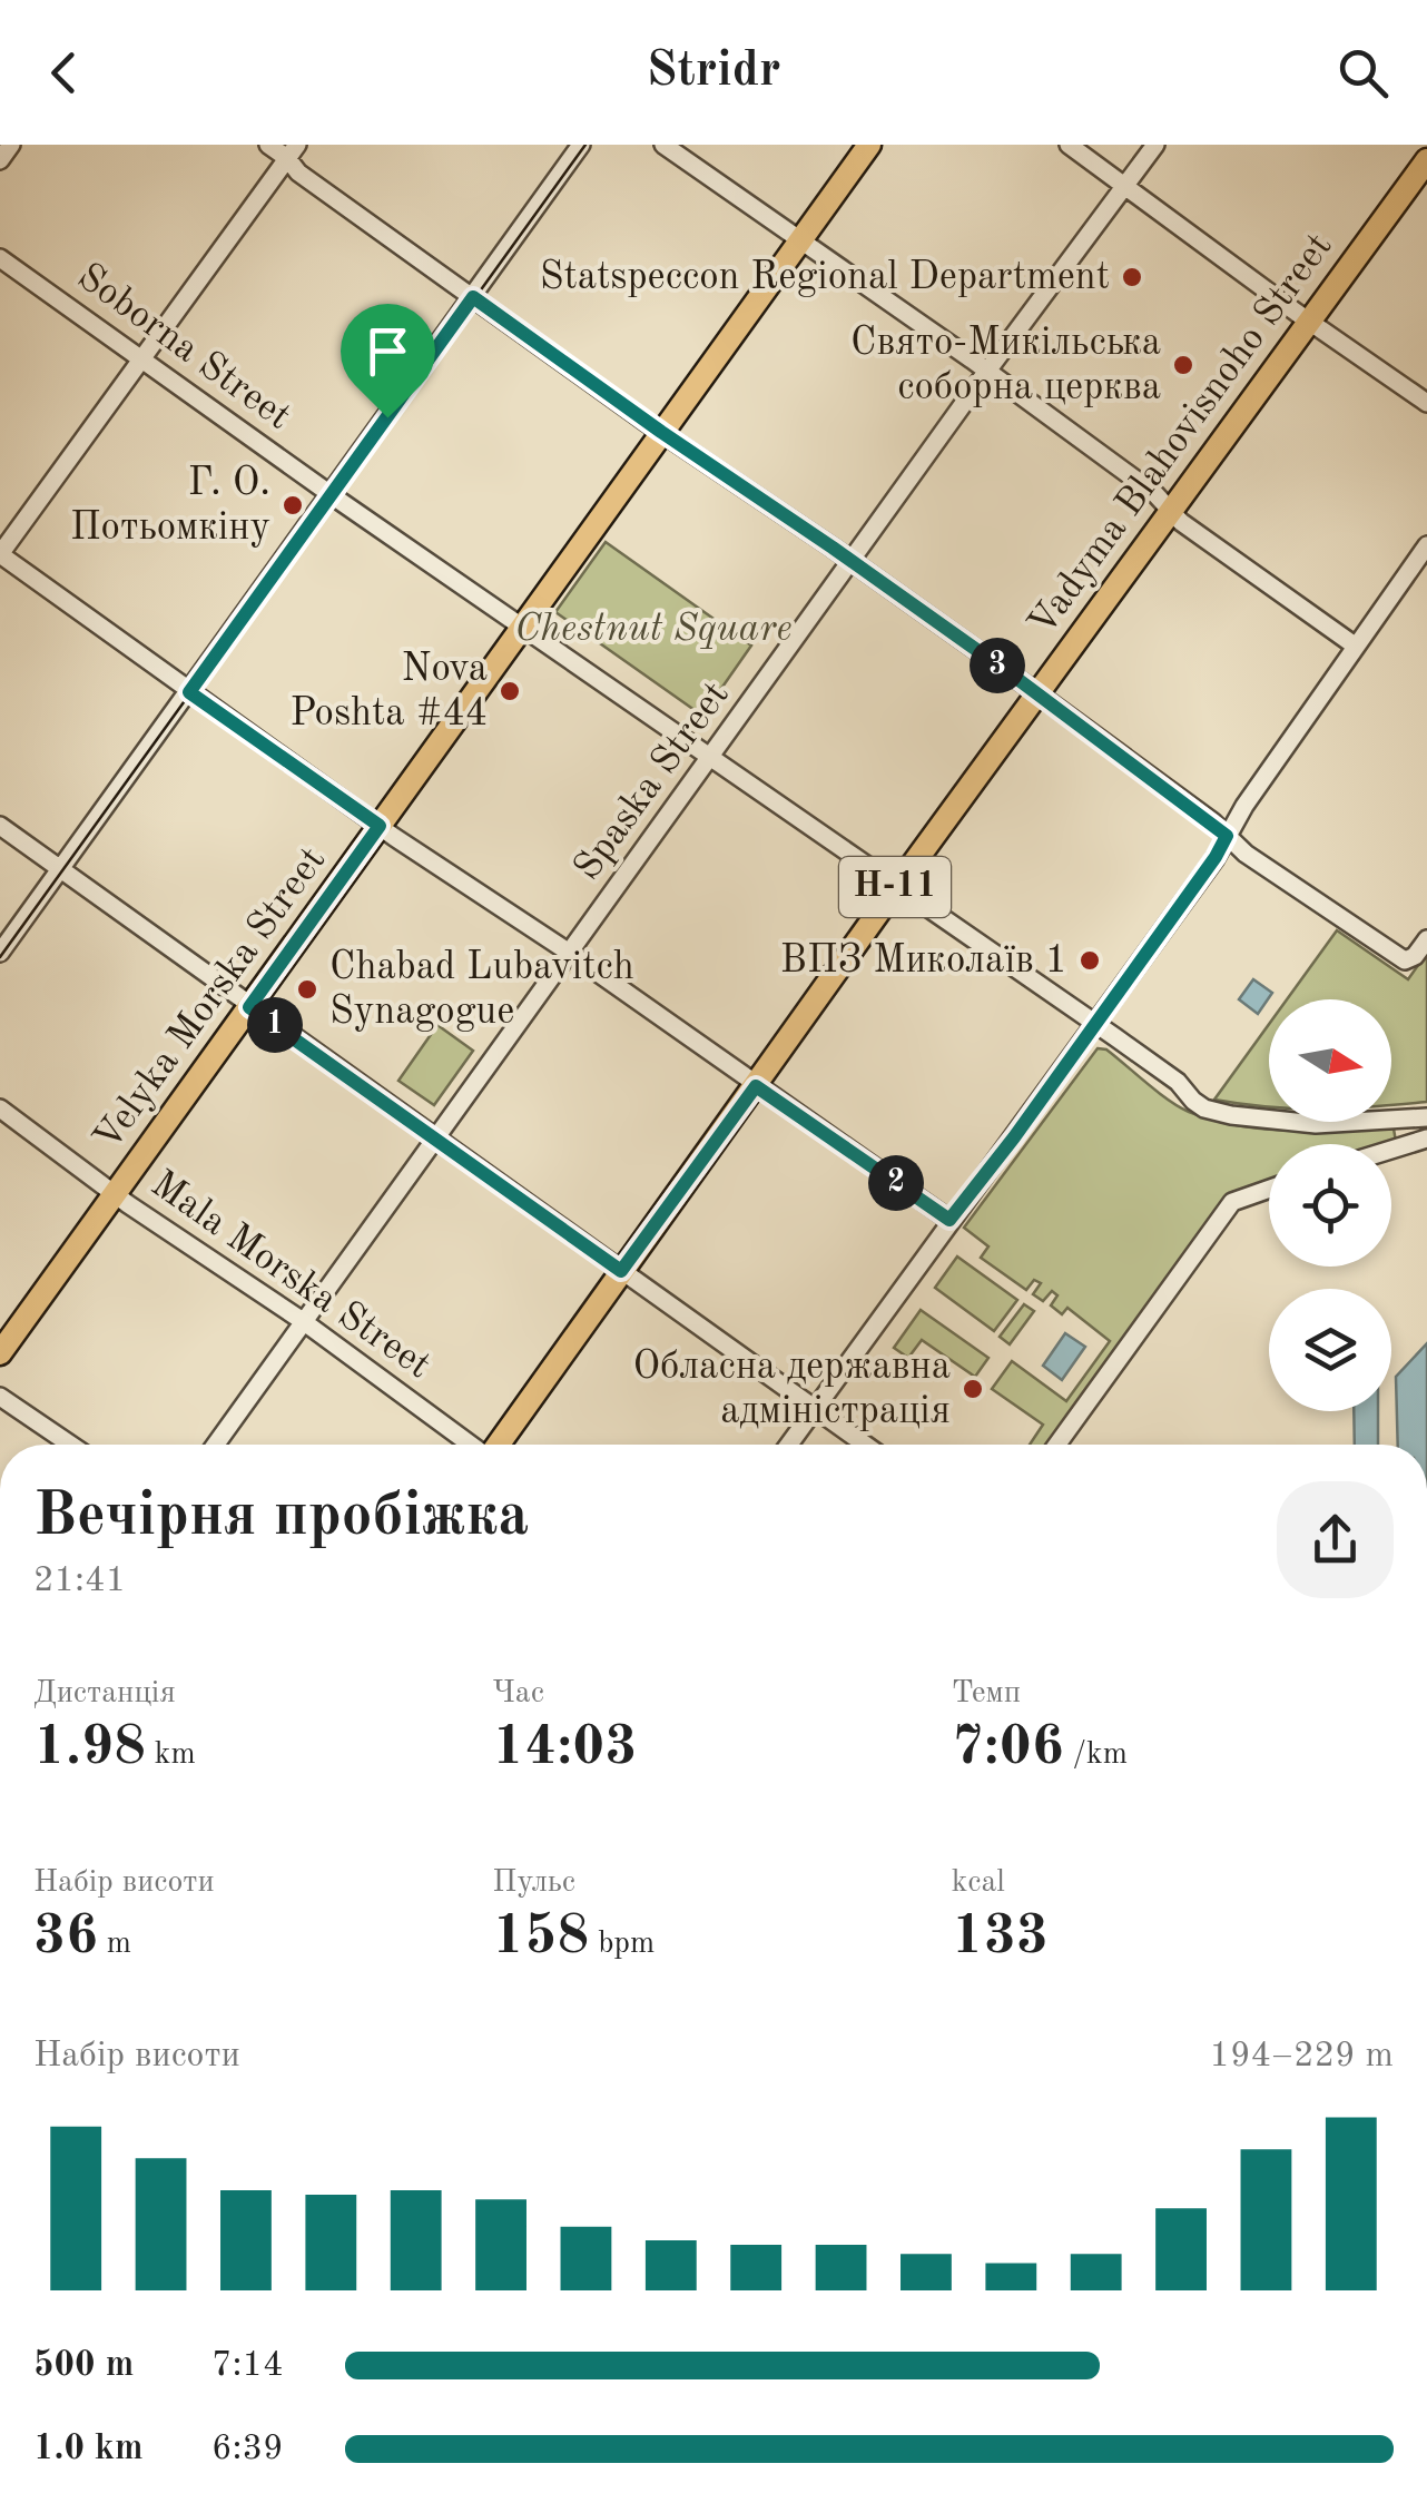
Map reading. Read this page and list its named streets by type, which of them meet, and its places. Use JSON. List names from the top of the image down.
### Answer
{
  "streets": {
    "main road": ["Vadyma Blahovisnoho Street", "Н-11", "Velyka Morska Street"],
    "street": ["Soborna Street", "Spaska Street", "Mala Morska Street"]
  },
  "crossings": [
    ["Soborna Street", "Vadyma Blahovisnoho Street"],
    ["Soborna Street", "Spaska Street"],
    ["Soborna Street", "Velyka Morska Street"],
    ["Spaska Street", "Mala Morska Street"],
    ["Velyka Morska Street", "Mala Morska Street"]
  ],
  "parks": ["Chestnut Square"],
  "places": [
    "Statspeccon Regional Department",
    "Свято-Микільська соборна церква",
    "Г. О. Потьомкіну",
    "Nova Poshta #44",
    "ВПЗ Миколаїв 1",
    "Chabad Lubavitch Synagogue",
    "Обласна державна адміністрація"
  ],
  "north": "right",
  "page": {
    "header": "Stridr",
    "pins": ["3", "1", "2"],
    "heading": ["Вечірня пробіжка", "21:41"],
    "stats": [
      ["Дистанція", "1.98 km"],
      ["Час", "14:03"],
      ["Темп", "7:06 /km"],
      ["Набір висоти", "36 m"],
      ["Пульс", "158 bpm"],
      ["kcal", "133"]
    ],
    "chart": ["Набір висоти", "194–229 m"],
    "list": [
      {
        "name": "500 m",
        "note": "7:14"
      },
      {
        "name": "1.0 km",
        "note": "6:39"
      }
    ]
  }
}
